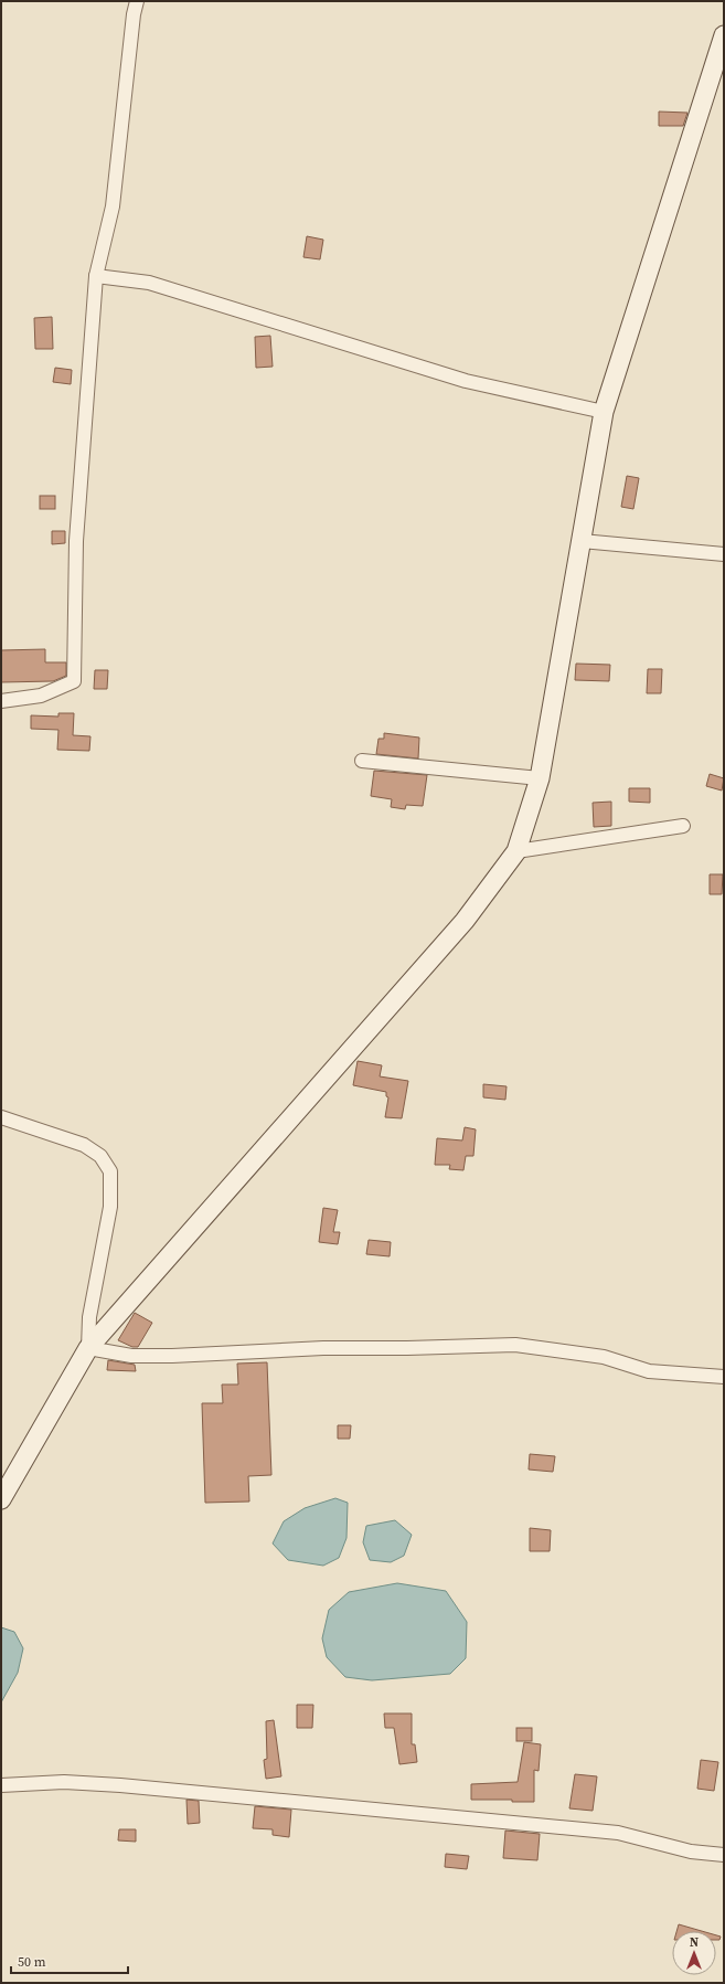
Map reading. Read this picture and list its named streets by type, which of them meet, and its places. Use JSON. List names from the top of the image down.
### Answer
{
  "scale_bar": "50 m",
  "north": "top"
}
